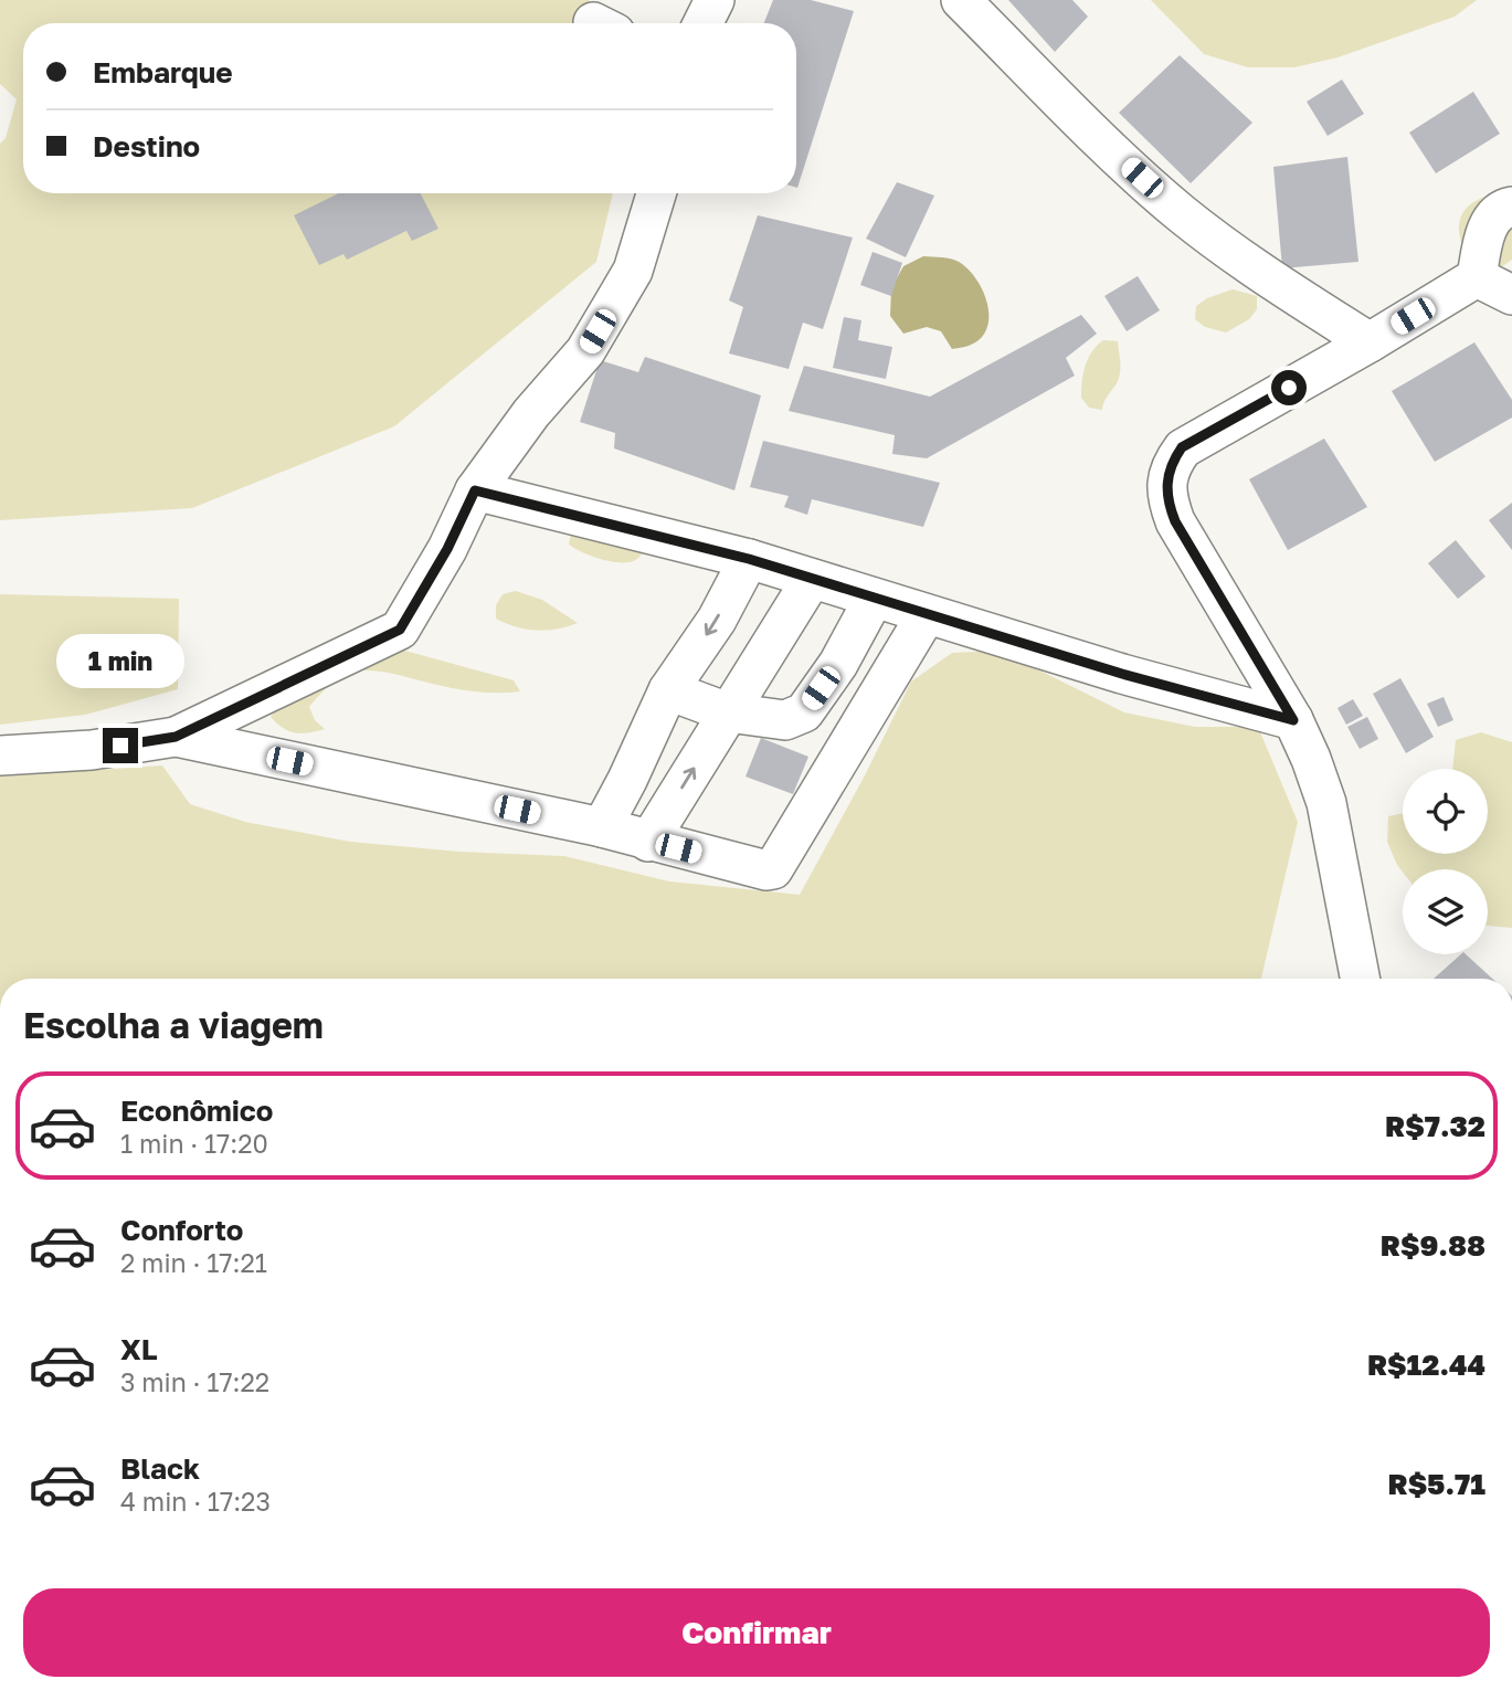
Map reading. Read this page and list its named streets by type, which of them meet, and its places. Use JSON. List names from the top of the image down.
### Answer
{
  "page": {
    "banner": ["Embarque", "Destino"],
    "bubble": "1 min",
    "heading": "Escolha a viagem",
    "list": [
      {
        "name": "Econômico",
        "note": "1 min · 17:20",
        "value": "R$7.32"
      },
      {
        "name": "Conforto",
        "note": "2 min · 17:21",
        "value": "R$9.88"
      },
      {
        "name": "XL",
        "note": "3 min · 17:22",
        "value": "R$12.44"
      },
      {
        "name": "Black",
        "note": "4 min · 17:23",
        "value": "R$5.71"
      }
    ],
    "buttons": "Confirmar"
  }
}
